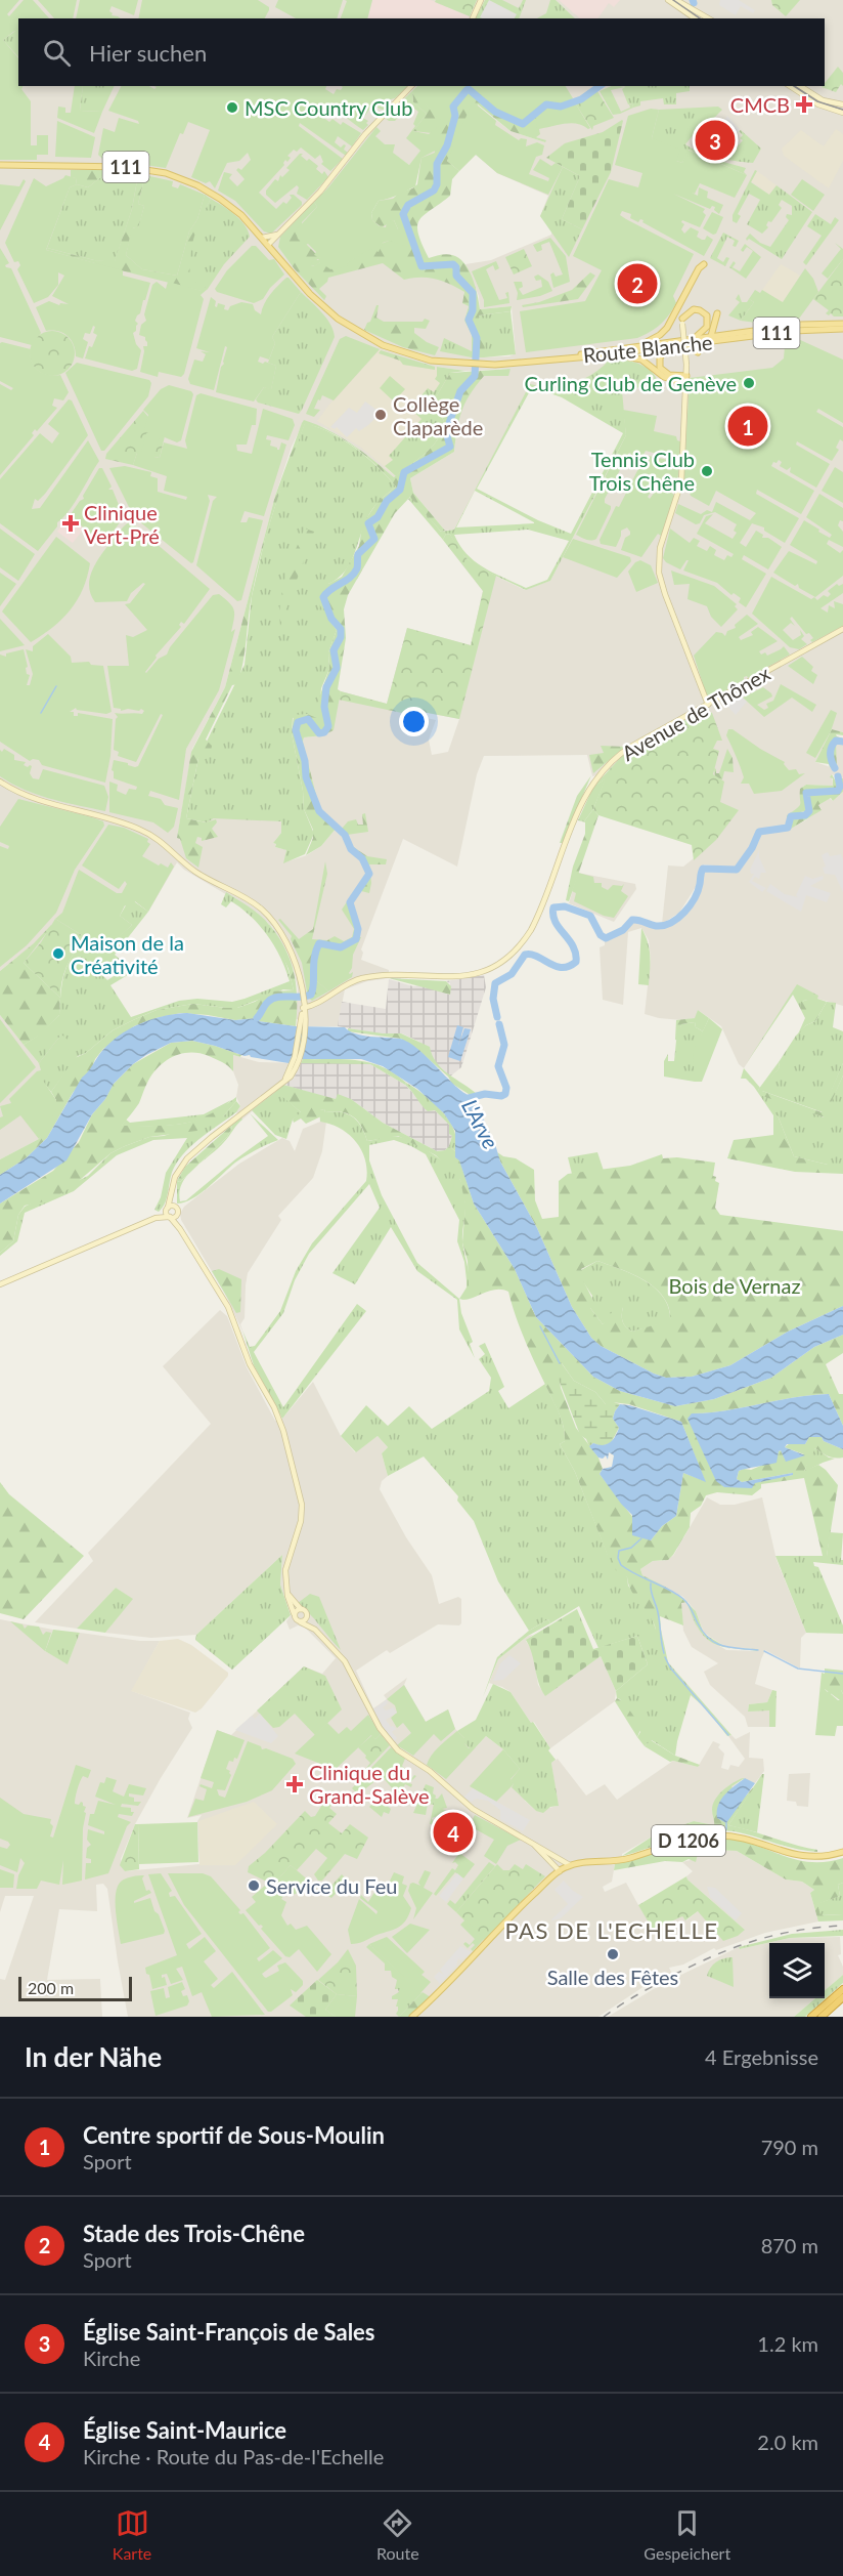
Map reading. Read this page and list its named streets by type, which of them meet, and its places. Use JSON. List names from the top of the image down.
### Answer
{
  "streets": {
    "main road": [
      "111",
      "Route Blanche",
      "Avenue de Thônex",
      "D 1206"
    ]
  },
  "crossings": [
    ["111", "Route Blanche"]
  ],
  "districts": ["PAS DE L'ECHELLE"],
  "water": ["L'Arve"],
  "parks": ["Bois de Vernaz"],
  "places": {
    "health": ["CMCB", "Clinique Vert-Pré", "Clinique du Grand-Salève"],
    "other": [
      "MSC Country Club",
      "Curling Club de Genève",
      "Collège Claparède",
      "Tennis Club Trois Chêne",
      "Maison de la Créativité",
      "Service du Feu",
      "Salle des Fêtes"
    ]
  },
  "scale_bar": "200 m",
  "page": {
    "search": "Hier suchen",
    "pins": [
      "3",
      "2",
      "1",
      "4"
    ],
    "scale": "200 m",
    "heading": ["In der Nähe", "4 Ergebnisse"],
    "list": [
      {
        "mark": "1",
        "name": "Centre sportif de Sous-Moulin",
        "note": "Sport",
        "value": "790 m"
      },
      {
        "mark": "2",
        "name": "Stade des Trois-Chêne",
        "note": "Sport",
        "value": "870 m"
      },
      {
        "mark": "3",
        "name": "Église Saint-François de Sales",
        "note": "Kirche",
        "value": "1.2 km"
      },
      {
        "mark": "4",
        "name": "Église Saint-Maurice",
        "note": "Kirche · Route du Pas-de-l'Echelle",
        "value": "2.0 km"
      }
    ],
    "nav": ["Karte", "Route", "Gespeichert"]
  }
}
